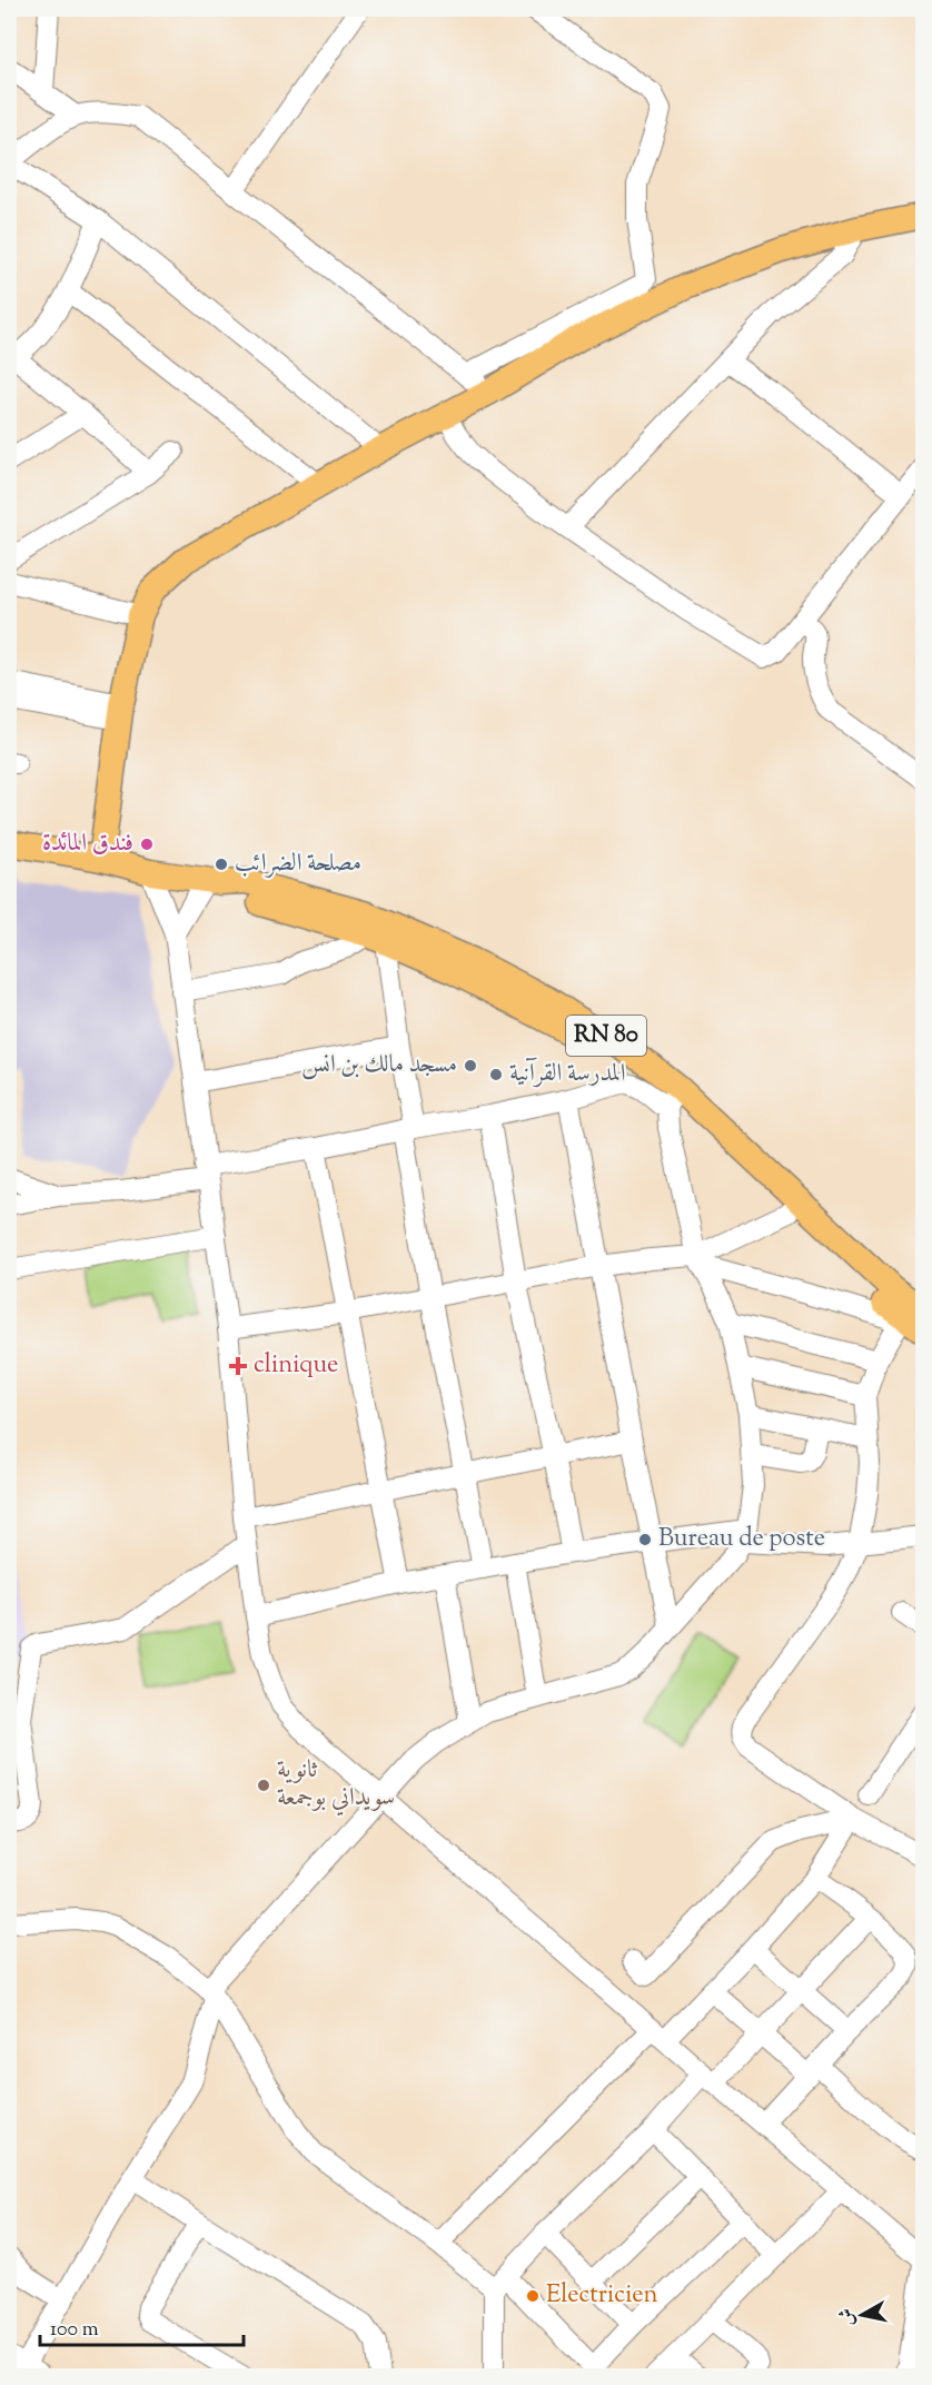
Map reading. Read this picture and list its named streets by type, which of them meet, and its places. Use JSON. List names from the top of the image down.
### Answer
{
  "streets": {
    "main road": ["RN 80"]
  },
  "places": {
    "other": [
      "فندق المائدة",
      "مصلحة الضرائب",
      "مسجد مالك بن انس",
      "المدرسة القرآنية",
      "Bureau de poste",
      "ثانوية سويداني بوجمعة",
      "Electricien"
    ],
    "health": ["clinique"]
  },
  "scale_bar": "100 m",
  "north": "left"
}
